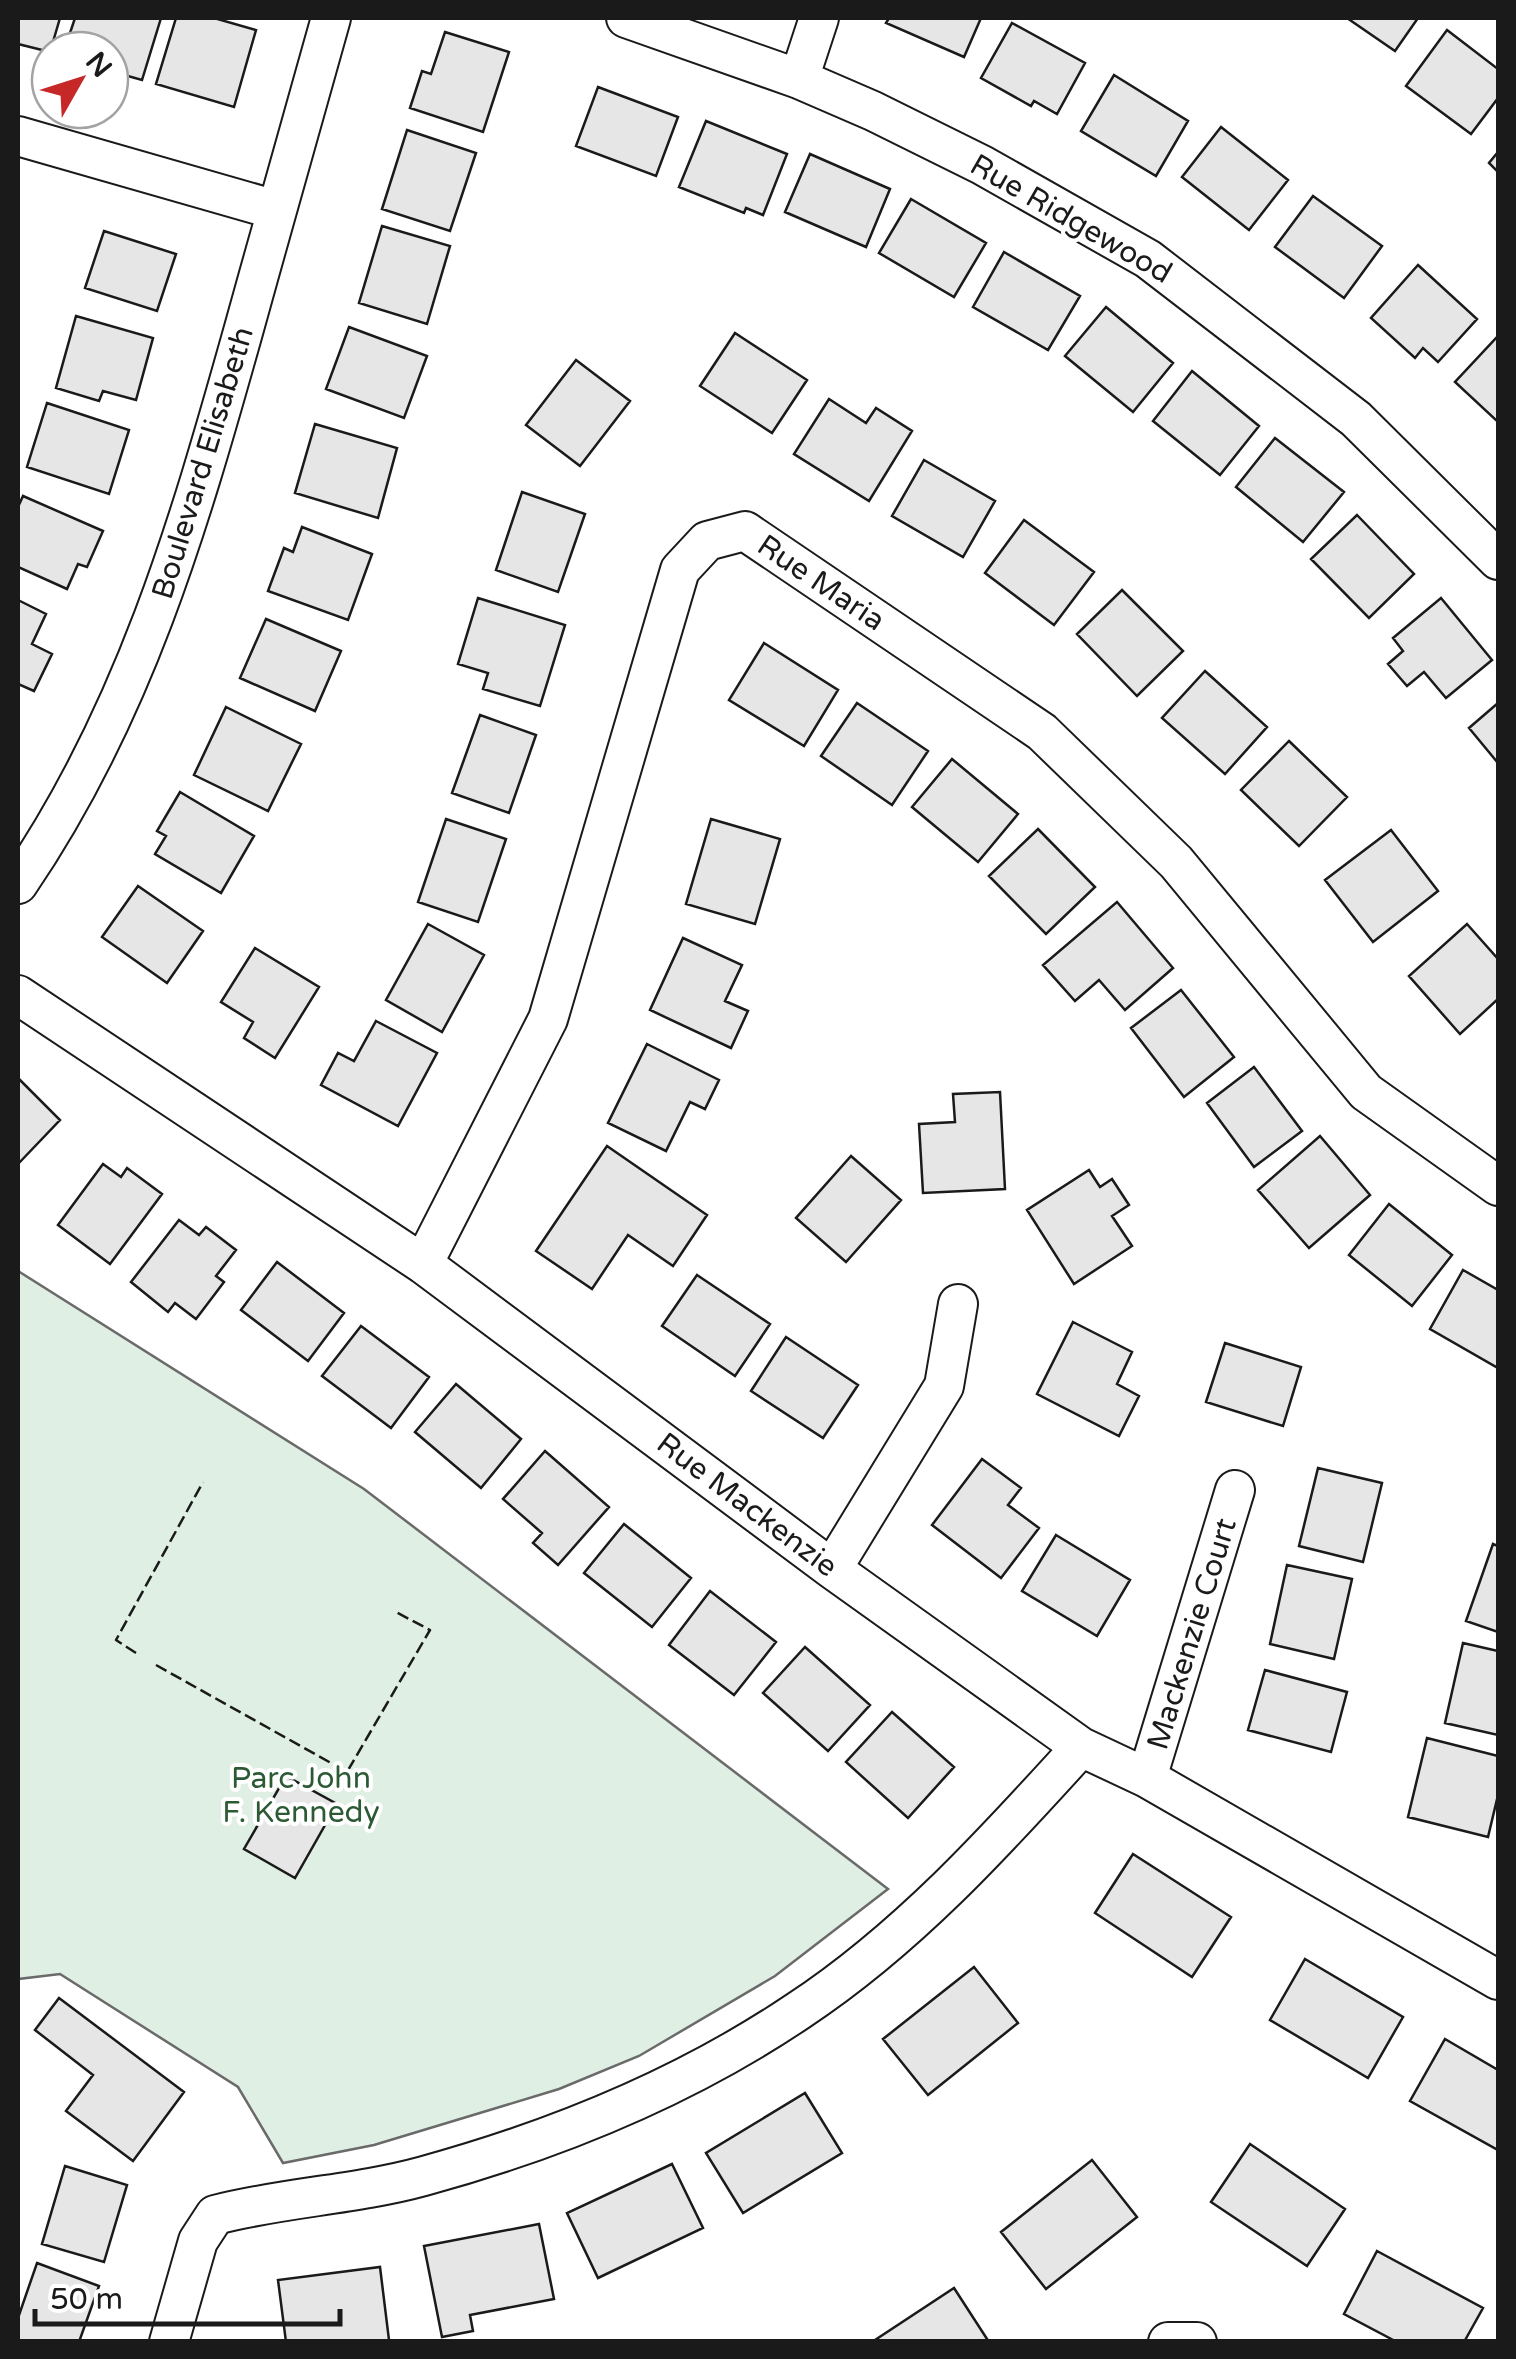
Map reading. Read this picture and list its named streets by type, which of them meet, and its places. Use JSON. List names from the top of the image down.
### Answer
{
  "streets": {
    "street": [
      "Rue Ridgewood",
      "Boulevard Elisabeth",
      "Rue Maria",
      "Rue Mackenzie",
      "Mackenzie Court"
    ]
  },
  "crossings": [
    ["Rue Maria", "Rue Mackenzie"],
    ["Rue Mackenzie", "Mackenzie Court"]
  ],
  "parks": ["Parc John F. Kennedy"],
  "scale_bar": "50 m",
  "north": "top right"
}
